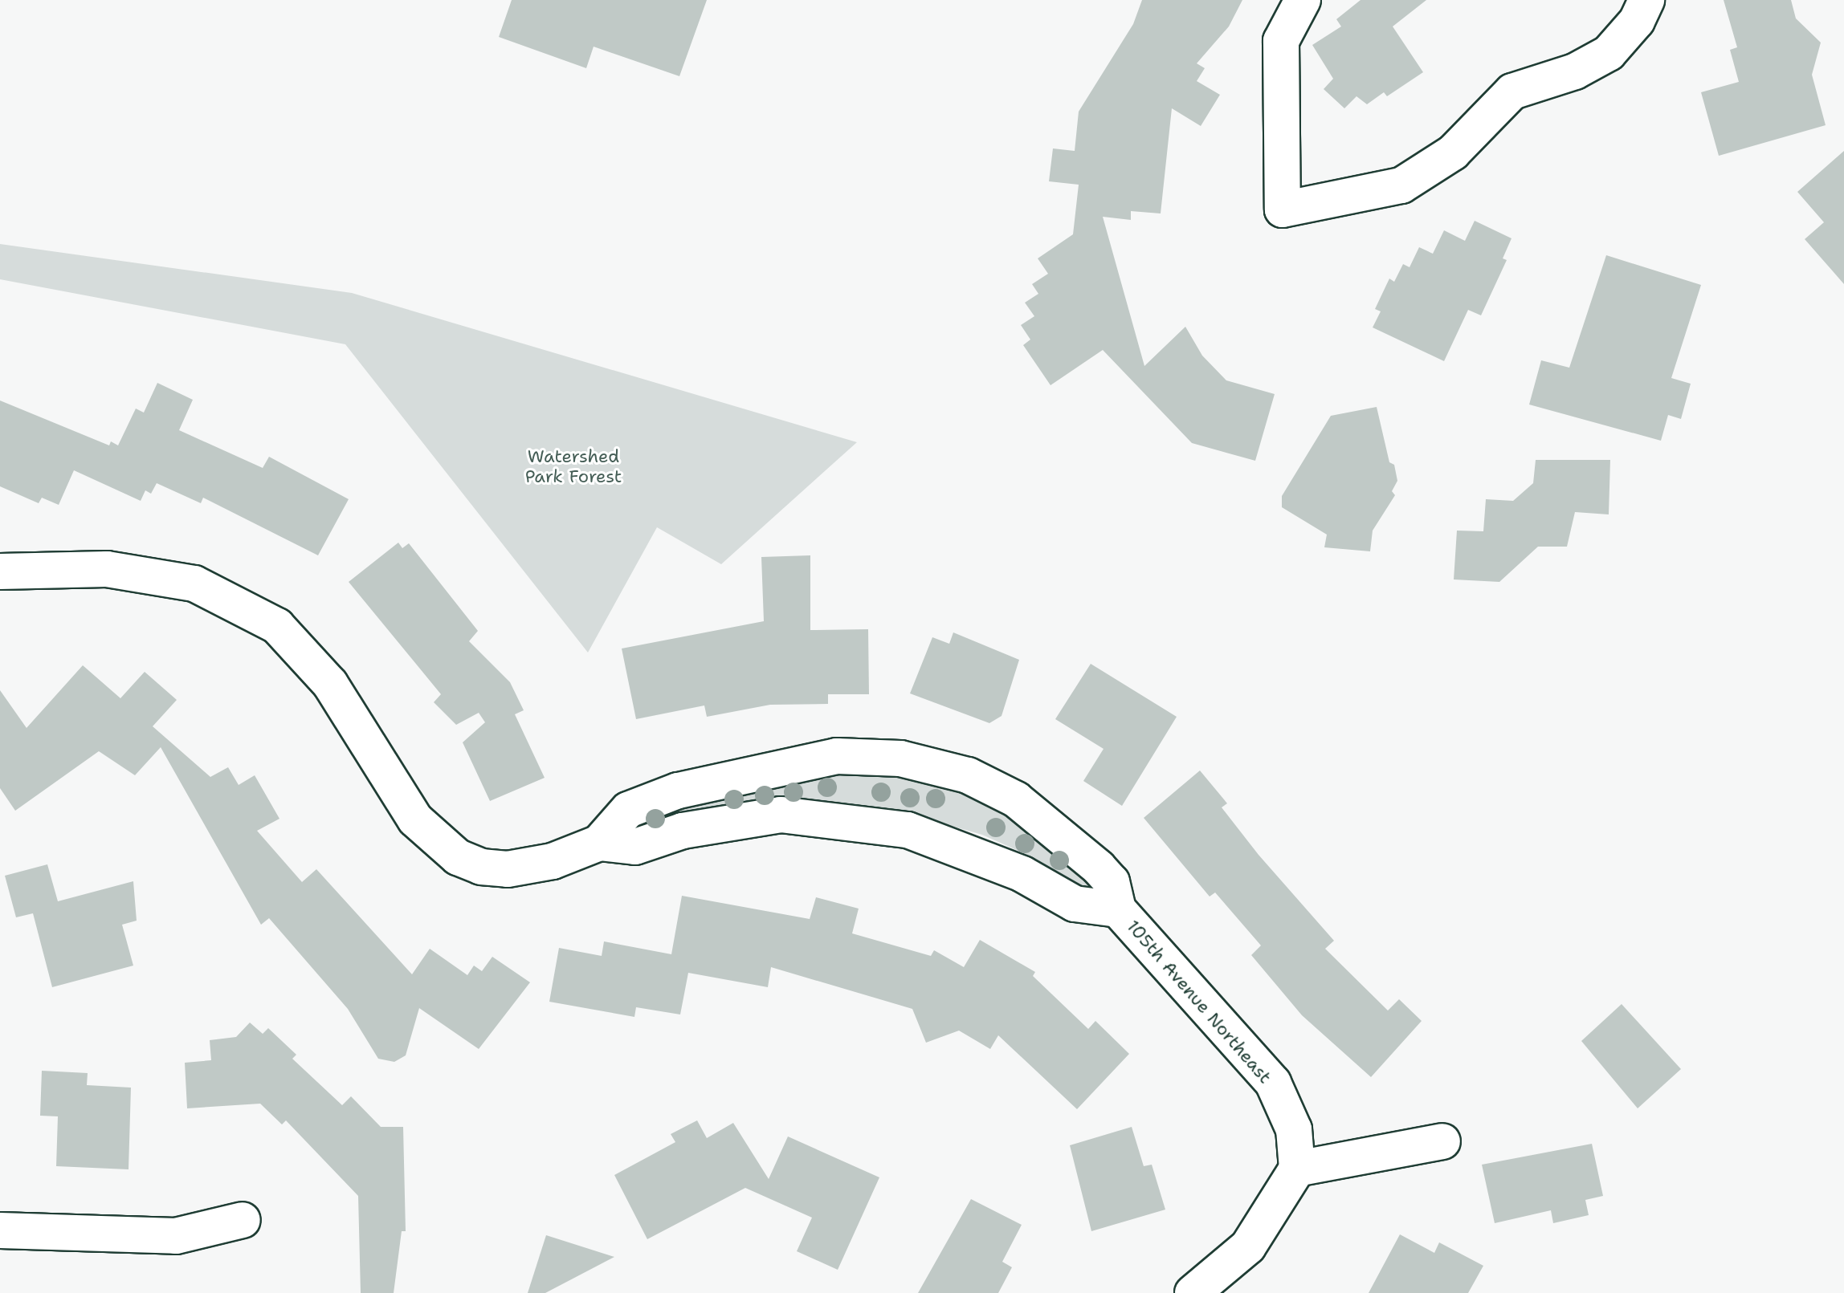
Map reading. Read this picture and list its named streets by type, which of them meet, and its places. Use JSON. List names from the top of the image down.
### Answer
{
  "streets": {
    "street": ["105th Avenue Northeast"]
  },
  "parks": ["Watershed Park Forest"]
}
